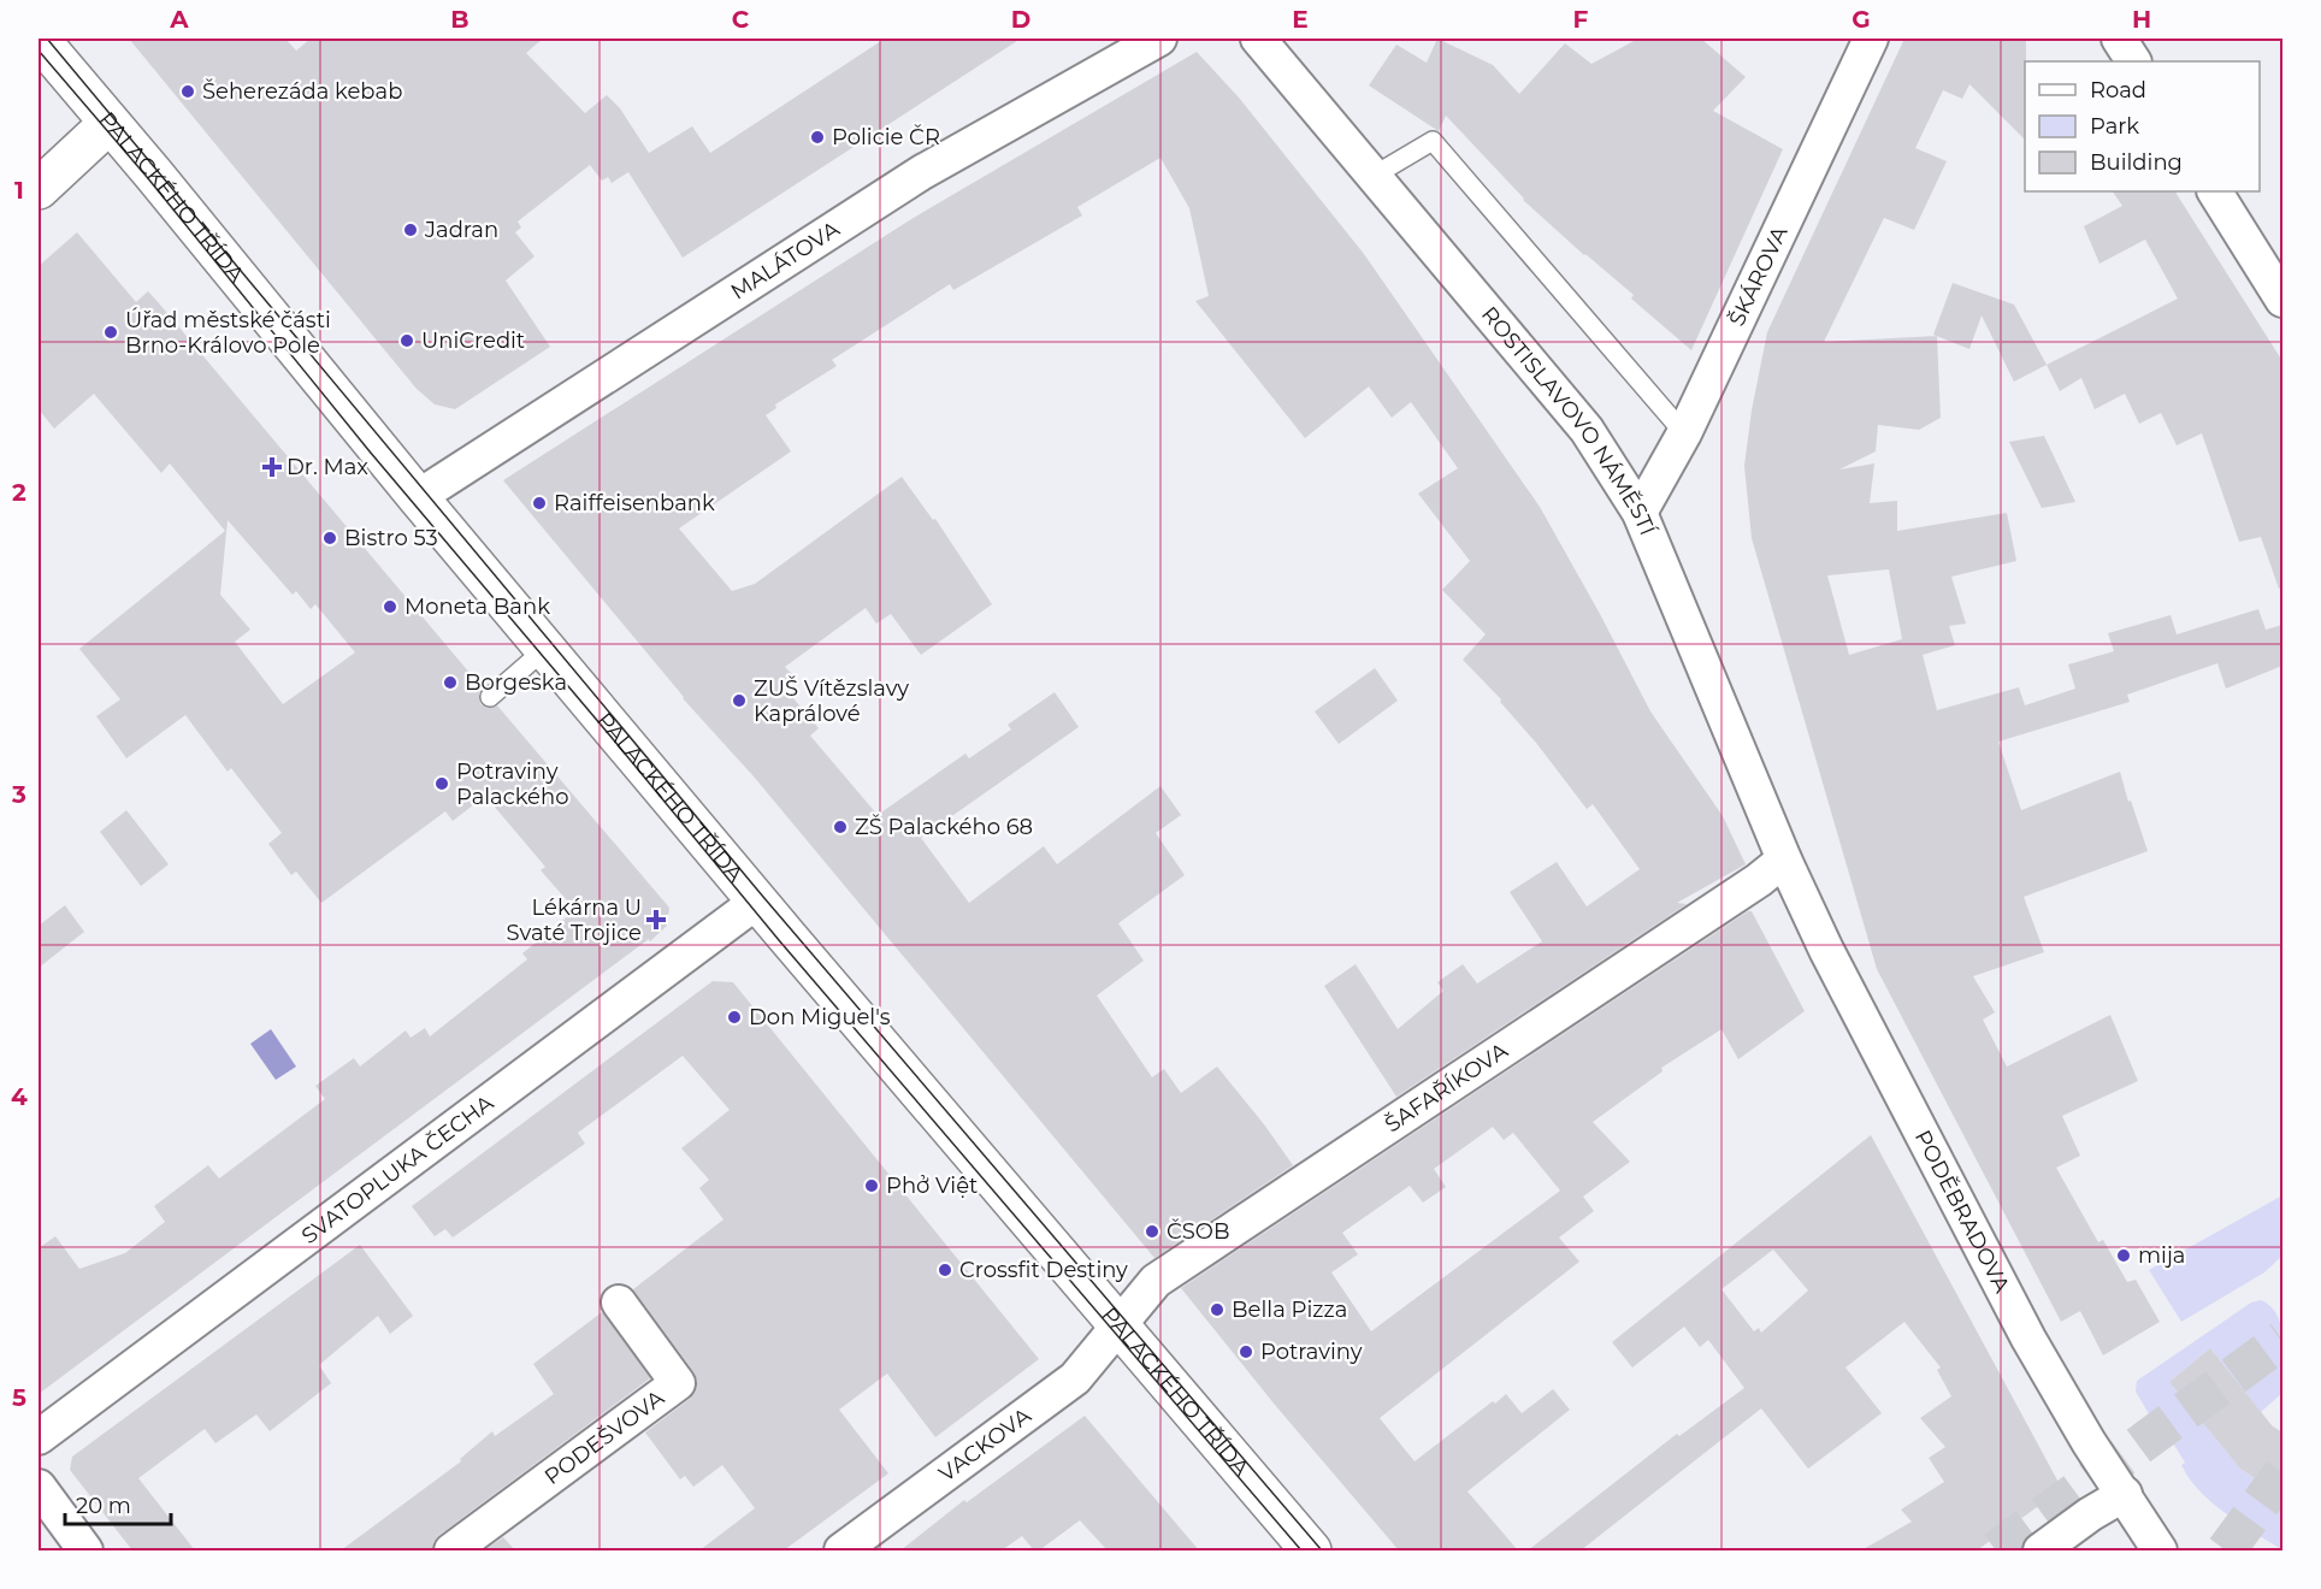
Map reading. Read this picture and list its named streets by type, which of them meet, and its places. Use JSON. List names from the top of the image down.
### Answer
{
  "streets": {
    "street": [
      "PALACKÉHO TŘÍDA",
      "MALÁTOVA",
      "ŠKÁROVA",
      "ROSTISLAVOVO NÁMĚSTÍ",
      "ŠAFAŘÍKOVA",
      "SVATOPLUKA ČECHA",
      "PODĚBRADOVA",
      "PODEŠVOVA",
      "VACKOVA"
    ]
  },
  "crossings": [
    ["PALACKÉHO TŘÍDA", "MALÁTOVA"],
    ["PALACKÉHO TŘÍDA", "ŠAFAŘÍKOVA"],
    ["PALACKÉHO TŘÍDA", "SVATOPLUKA ČECHA"],
    ["PALACKÉHO TŘÍDA", "VACKOVA"],
    ["ŠKÁROVA", "ROSTISLAVOVO NÁMĚSTÍ"],
    ["ROSTISLAVOVO NÁMĚSTÍ", "ŠAFAŘÍKOVA"],
    ["ROSTISLAVOVO NÁMĚSTÍ", "PODĚBRADOVA"],
    ["ŠAFAŘÍKOVA", "PODĚBRADOVA"],
    ["ŠAFAŘÍKOVA", "VACKOVA"]
  ],
  "places": {
    "other": [
      "Šeherezáda kebab",
      "Policie ČR",
      "Jadran",
      "Úřad městské části Brno-Královo Pole",
      "UniCredit",
      "Raiffeisenbank",
      "Bistro 53",
      "Moneta Bank",
      "Borgeska",
      "ZUŠ Vítězslavy Kaprálové",
      "Potraviny Palackého",
      "ZŠ Palackého 68",
      "Don Miguel's",
      "Phở Việt",
      "ČSOB",
      "mija",
      "Crossfit Destiny",
      "Bella Pizza",
      "Potraviny"
    ],
    "health": ["Dr. Max", "Lékárna U Svaté Trojice"]
  },
  "legend": ["Road", "Park", "Building"],
  "scale_bar": "20 m",
  "grid": {
    "columns": [
      "A",
      "B",
      "C",
      "D",
      "E",
      "F",
      "G",
      "H"
    ],
    "rows": [
      "1",
      "2",
      "3",
      "4",
      "5"
    ]
  }
}
